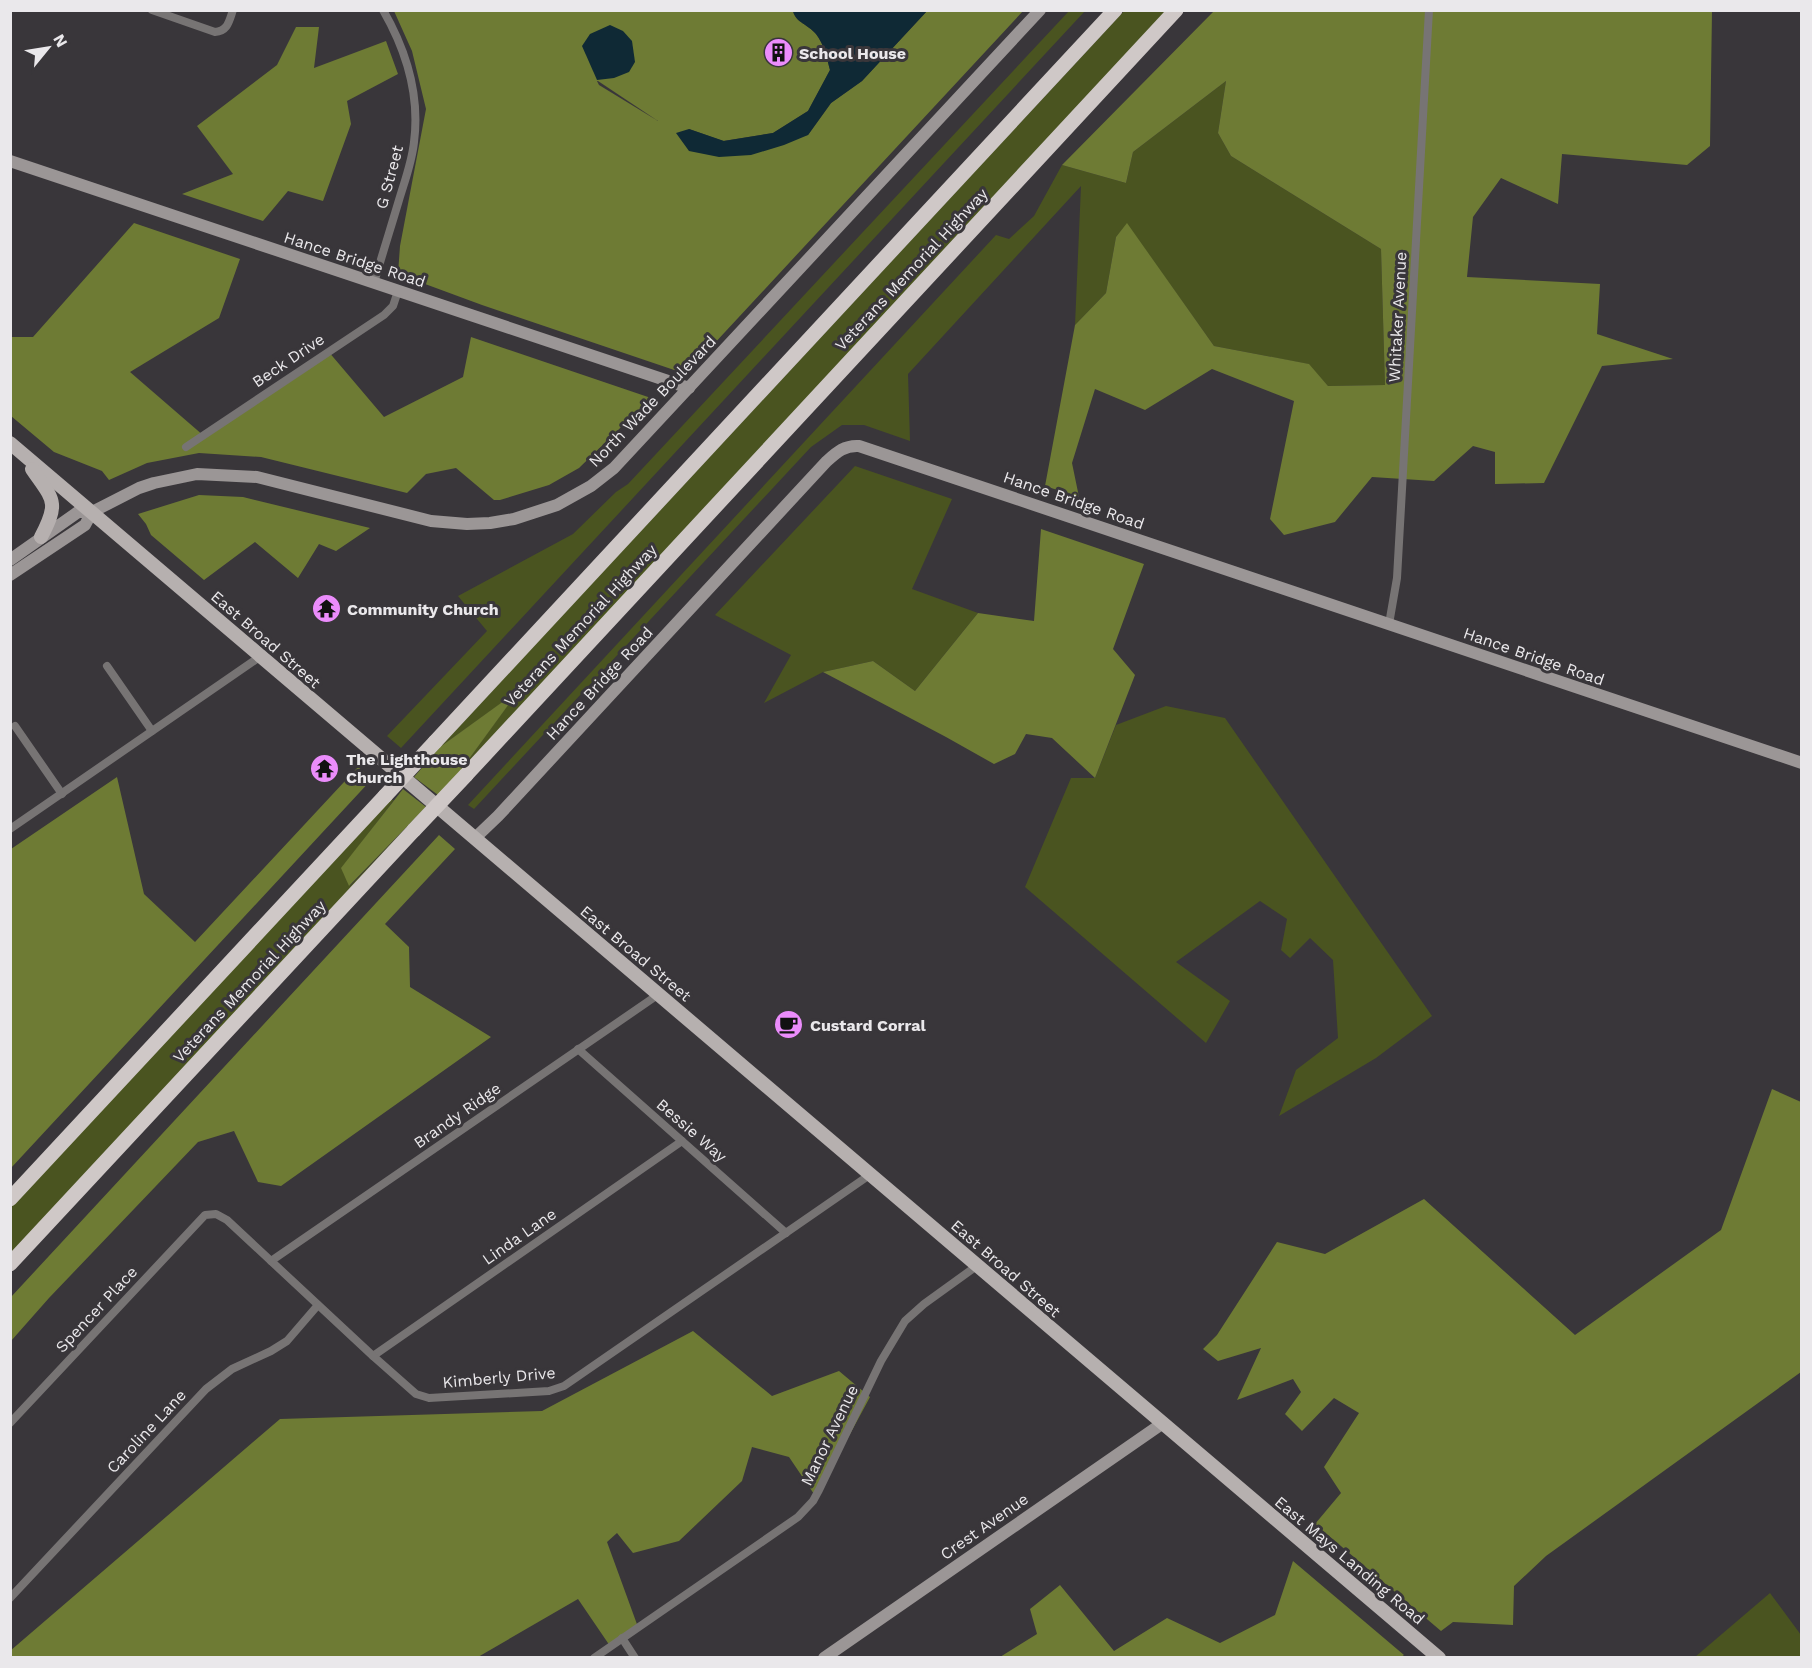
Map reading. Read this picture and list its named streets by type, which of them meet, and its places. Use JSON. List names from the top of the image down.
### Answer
{
  "streets": {
    "highway": ["Veterans Memorial Highway"],
    "main road": ["East Broad Street", "East Mays Landing Road"],
    "street": [
      "G Street",
      "Hance Bridge Road",
      "Whitaker Avenue",
      "Beck Drive",
      "North Wade Boulevard",
      "Brandy Ridge",
      "Bessie Way",
      "Linda Lane",
      "Spencer Place",
      "Kimberly Drive",
      "Caroline Lane",
      "Manor Avenue",
      "Crest Avenue"
    ]
  },
  "crossings": [
    ["G Street", "Hance Bridge Road"],
    ["Hance Bridge Road", "Whitaker Avenue"],
    ["Hance Bridge Road", "Beck Drive"],
    ["Hance Bridge Road", "North Wade Boulevard"],
    ["Hance Bridge Road", "East Broad Street"],
    ["North Wade Boulevard", "East Broad Street"],
    ["East Broad Street", "Brandy Ridge"],
    ["East Broad Street", "Kimberly Drive"],
    ["East Broad Street", "Manor Avenue"],
    ["East Broad Street", "Crest Avenue"],
    ["East Broad Street", "East Mays Landing Road"],
    ["Brandy Ridge", "Bessie Way"],
    ["Brandy Ridge", "Kimberly Drive"],
    ["Bessie Way", "Linda Lane"],
    ["Bessie Way", "Kimberly Drive"],
    ["Linda Lane", "Kimberly Drive"],
    ["Spencer Place", "Kimberly Drive"],
    ["Kimberly Drive", "Caroline Lane"]
  ],
  "places": {
    "building": ["School House"],
    "temple": ["Community Church", "The Lighthouse Church"],
    "cafe": ["Custard Corral"]
  },
  "north": "top right"
}
